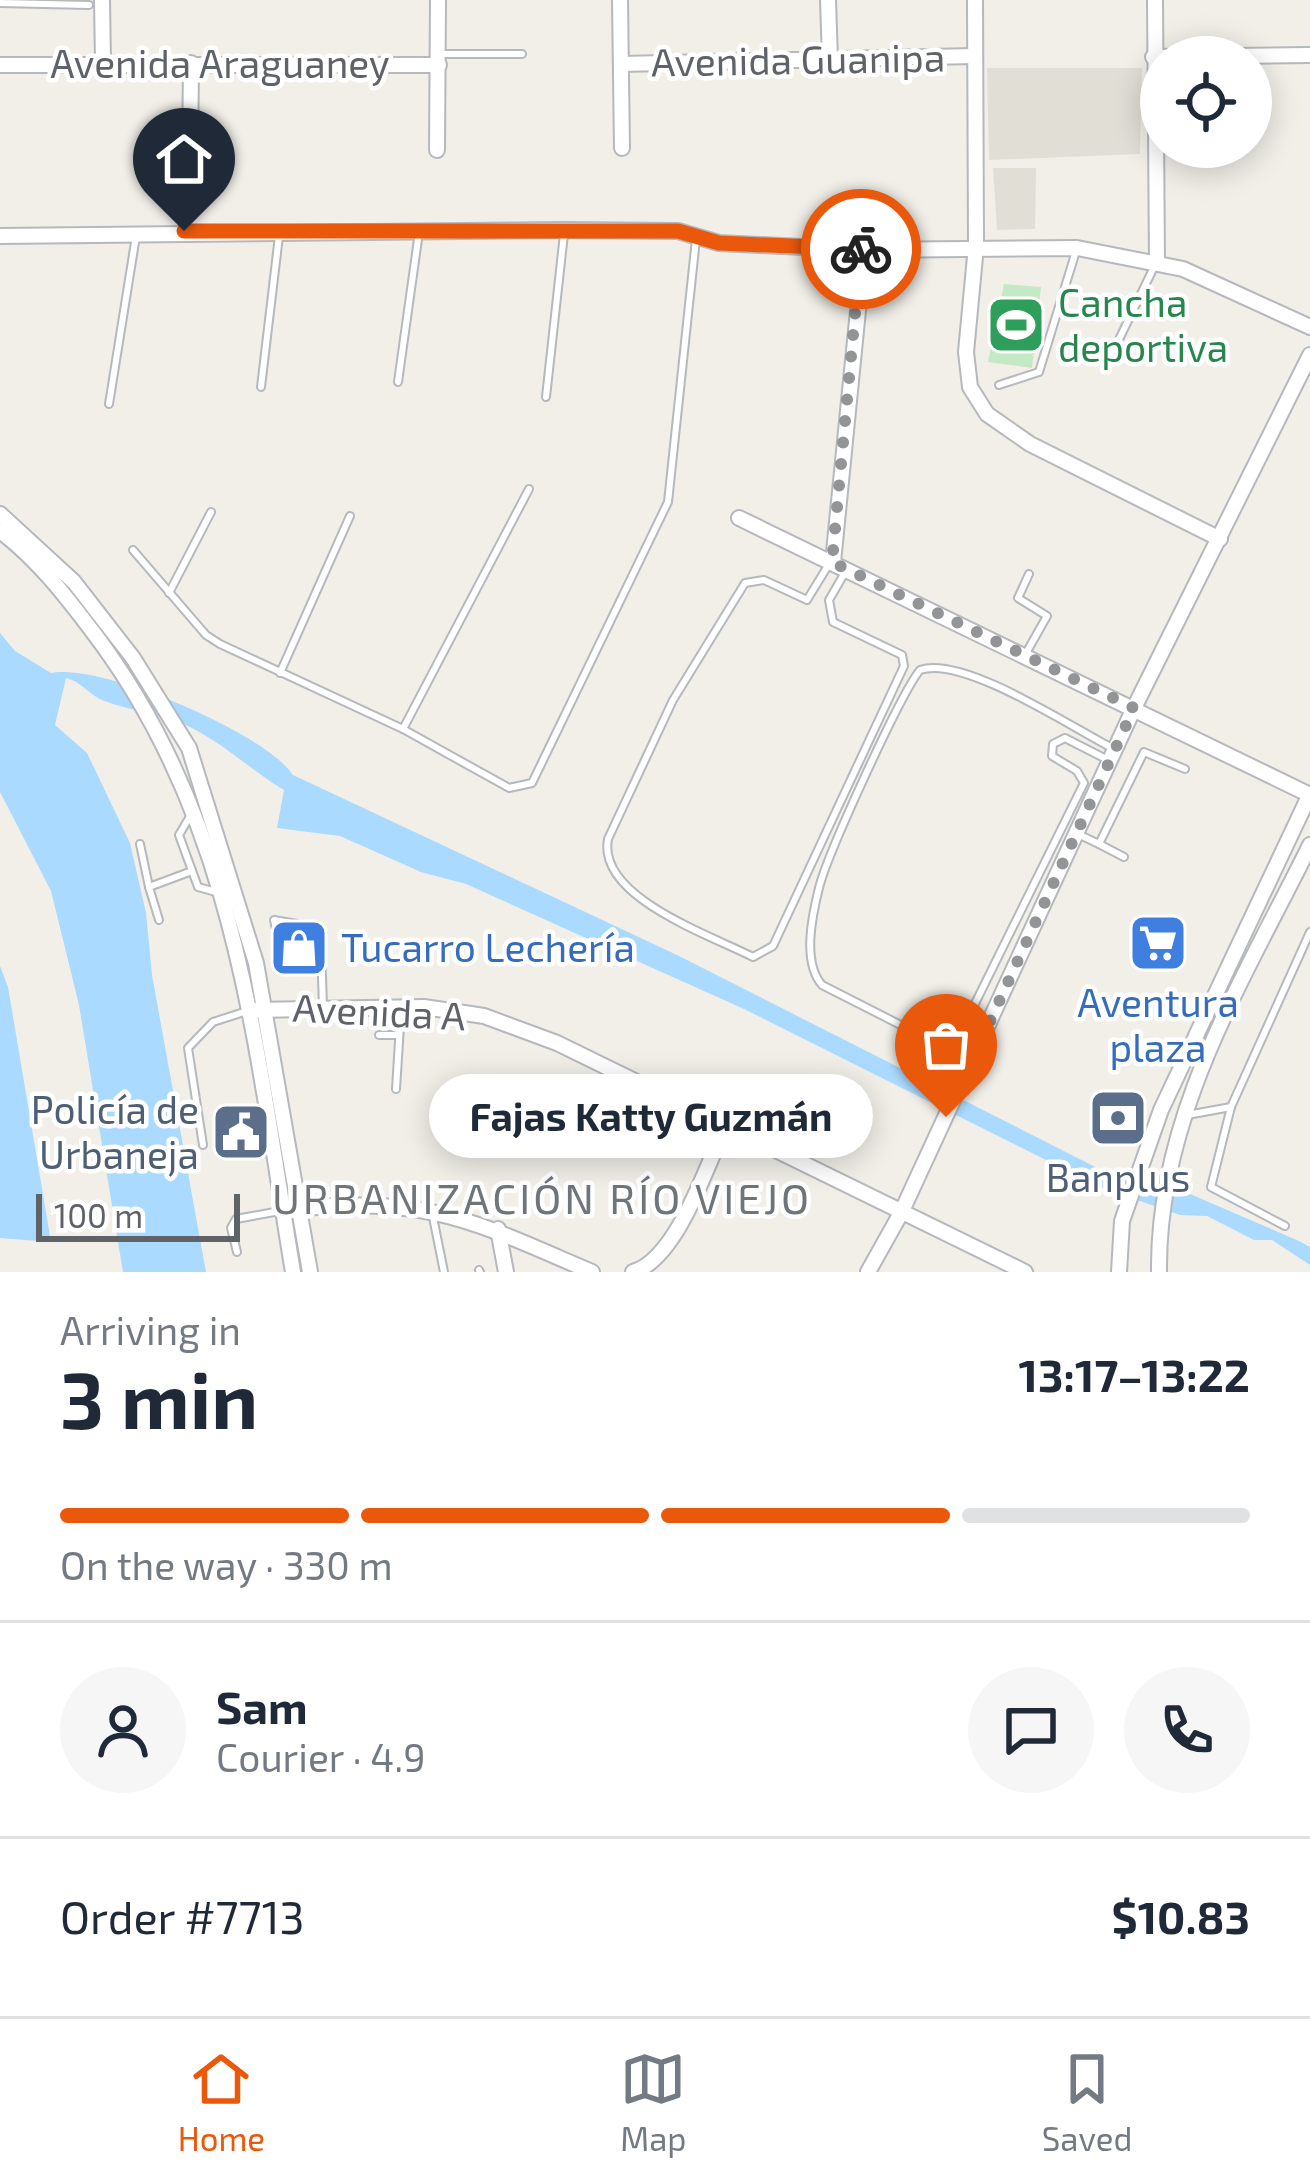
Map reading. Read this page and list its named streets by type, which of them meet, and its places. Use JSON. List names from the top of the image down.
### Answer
{
  "streets": {
    "street": ["Avenida Guanipa", "Avenida Araguaney", "Avenida A"]
  },
  "districts": ["URBANIZACIÓN RÍO VIEJO"],
  "places": {
    "sports": ["Cancha deportiva"],
    "supermarket": ["Aventura plaza"],
    "shop": ["Tucarro Lechería"],
    "other": ["Fajas Katty Guzmán"],
    "bank": ["Banplus"],
    "public building": ["Policía de Urbaneja"]
  },
  "scale_bar": "100 m",
  "page": {
    "bubble": "Fajas Katty Guzmán",
    "scale": "100 m",
    "heading": ["3 min", "Arriving in", "13:17–13:22"],
    "panel": [
      "Sam",
      "Courier · 4.9",
      "Order #7713",
      "$10.83"
    ],
    "bar": "On the way · 330 m",
    "tabs": ["Home", "Map", "Saved"]
  }
}
